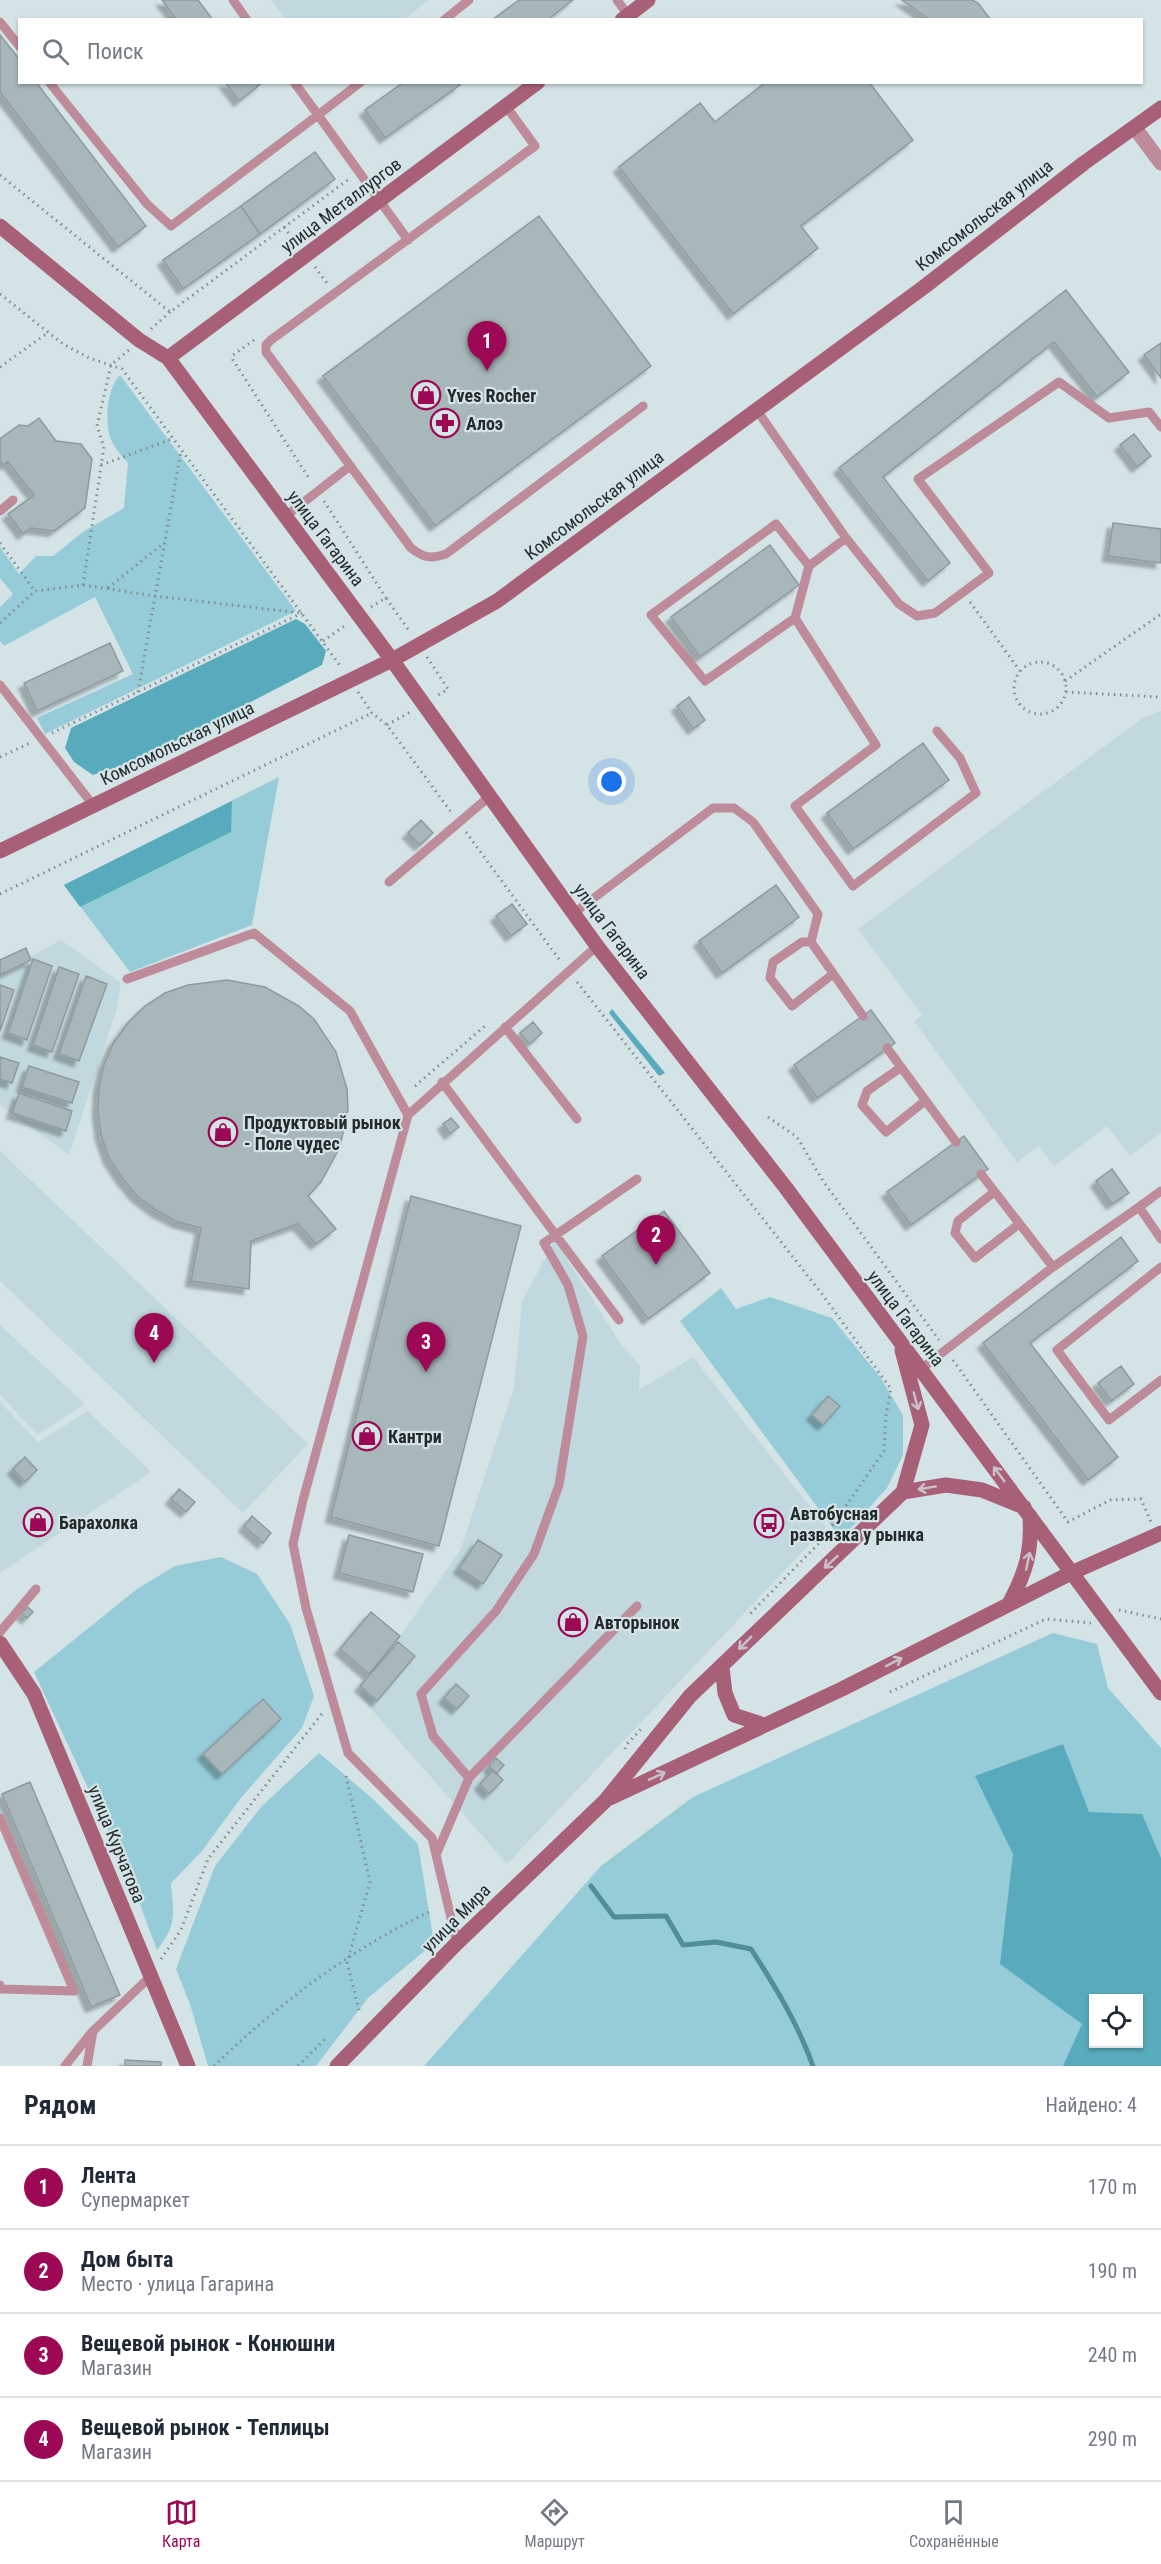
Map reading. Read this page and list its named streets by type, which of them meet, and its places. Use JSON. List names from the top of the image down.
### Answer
{
  "streets": {
    "main road": [
      "улица Металлургов",
      "Комсомольская улица",
      "улица Гагарина",
      "улица Курчатова",
      "улица Мира"
    ]
  },
  "crossings": [
    ["улица Металлургов", "улица Гагарина"],
    ["Комсомольская улица", "улица Гагарина"]
  ],
  "places": {
    "shop": [
      "Yves Rocher",
      "Продуктовый рынок - Поле чудес",
      "Кантри",
      "Барахолка",
      "Авторынок"
    ],
    "pharmacy": ["Алоэ"],
    "bus stop": ["Автобусная развязка у рынка"]
  },
  "page": {
    "search": "Поиск",
    "pins": [
      "1",
      "2",
      "4",
      "3"
    ],
    "heading": ["Рядом", "Найдено: 4"],
    "list": [
      {
        "mark": "1",
        "name": "Лента",
        "note": "Супермаркет",
        "value": "170 m"
      },
      {
        "mark": "2",
        "name": "Дом быта",
        "note": "Место · улица Гагарина",
        "value": "190 m"
      },
      {
        "mark": "3",
        "name": "Вещевой рынок - Конюшни",
        "note": "Магазин",
        "value": "240 m"
      },
      {
        "mark": "4",
        "name": "Вещевой рынок - Теплицы",
        "note": "Магазин",
        "value": "290 m"
      }
    ],
    "nav": ["Карта", "Маршрут", "Сохранённые"]
  }
}
